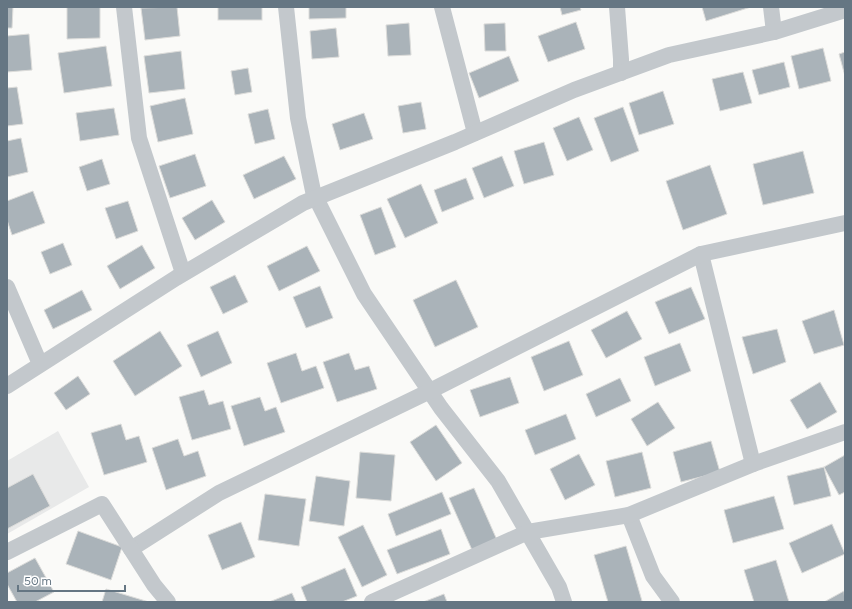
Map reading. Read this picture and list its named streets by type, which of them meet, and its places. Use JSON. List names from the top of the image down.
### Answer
{
  "scale_bar": "50 m"
}
